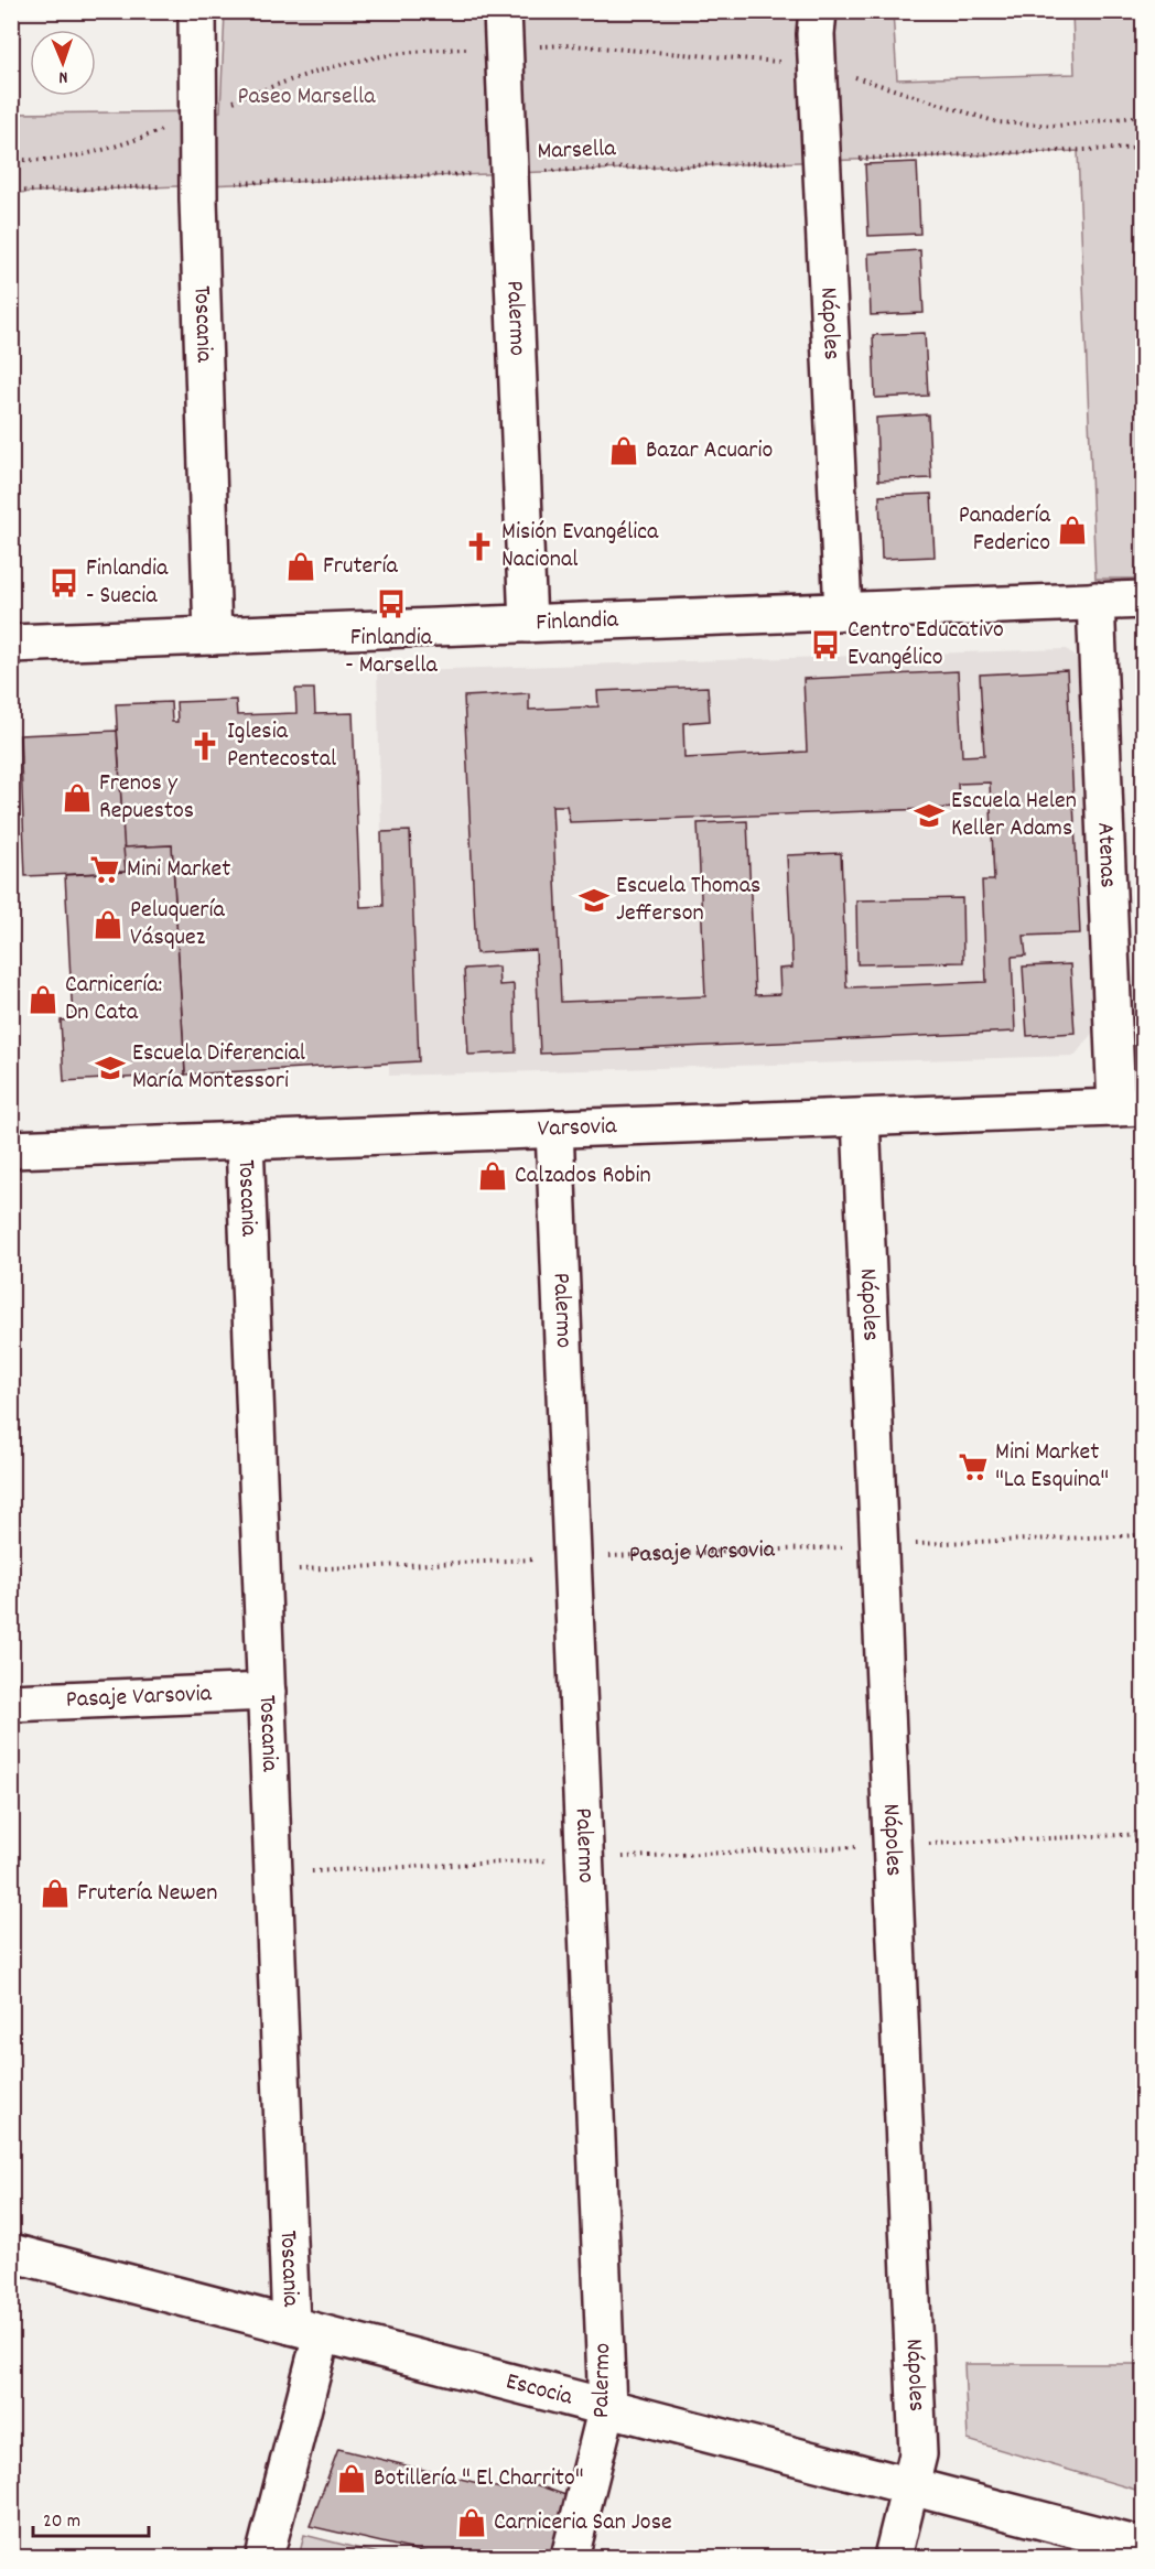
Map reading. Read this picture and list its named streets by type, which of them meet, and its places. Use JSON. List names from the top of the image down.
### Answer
{
  "streets": {
    "street": [
      "Palermo",
      "Nápoles",
      "Toscania",
      "Finlandia",
      "Atenas",
      "Varsovia",
      "Pasaje Varsovia",
      "Escocia"
    ],
    "path": ["Marsella"]
  },
  "crossings": [
    ["Marsella", "Palermo"],
    ["Marsella", "Nápoles"],
    ["Marsella", "Toscania"],
    ["Palermo", "Finlandia"],
    ["Palermo", "Varsovia"],
    ["Palermo", "Pasaje Varsovia"],
    ["Palermo", "Escocia"],
    ["Nápoles", "Finlandia"],
    ["Nápoles", "Varsovia"],
    ["Nápoles", "Pasaje Varsovia"],
    ["Nápoles", "Escocia"],
    ["Toscania", "Finlandia"],
    ["Toscania", "Varsovia"],
    ["Toscania", "Pasaje Varsovia"],
    ["Toscania", "Escocia"],
    ["Finlandia", "Atenas"],
    ["Atenas", "Varsovia"]
  ],
  "parks": ["Paseo Marsella"],
  "places": {
    "shop": [
      "Bazar Acuario",
      "Panadería Federico",
      "Frutería",
      "Frenos y Repuestos",
      "Peluquería Vásquez",
      "Carnicería: Dn Cata",
      "Calzados Robin",
      "Frutería Newen",
      "Botillería \" El Charrito\"",
      "Carniceria San Jose"
    ],
    "church": ["Misión Evangélica Nacional", "Iglesia Pentecostal"],
    "bus stop": ["Finlandia - Suecia", "Finlandia - Marsella", "Centro Educativo Evangélico"],
    "school or university": ["Escuela Helen Keller Adams", "Escuela Thomas Jefferson", "Escuela Diferencial María Montessori"],
    "supermarket": ["Mini Market", "Mini Market \"La Esquina\""]
  },
  "scale_bar": "20 m",
  "north": "bottom"
}
